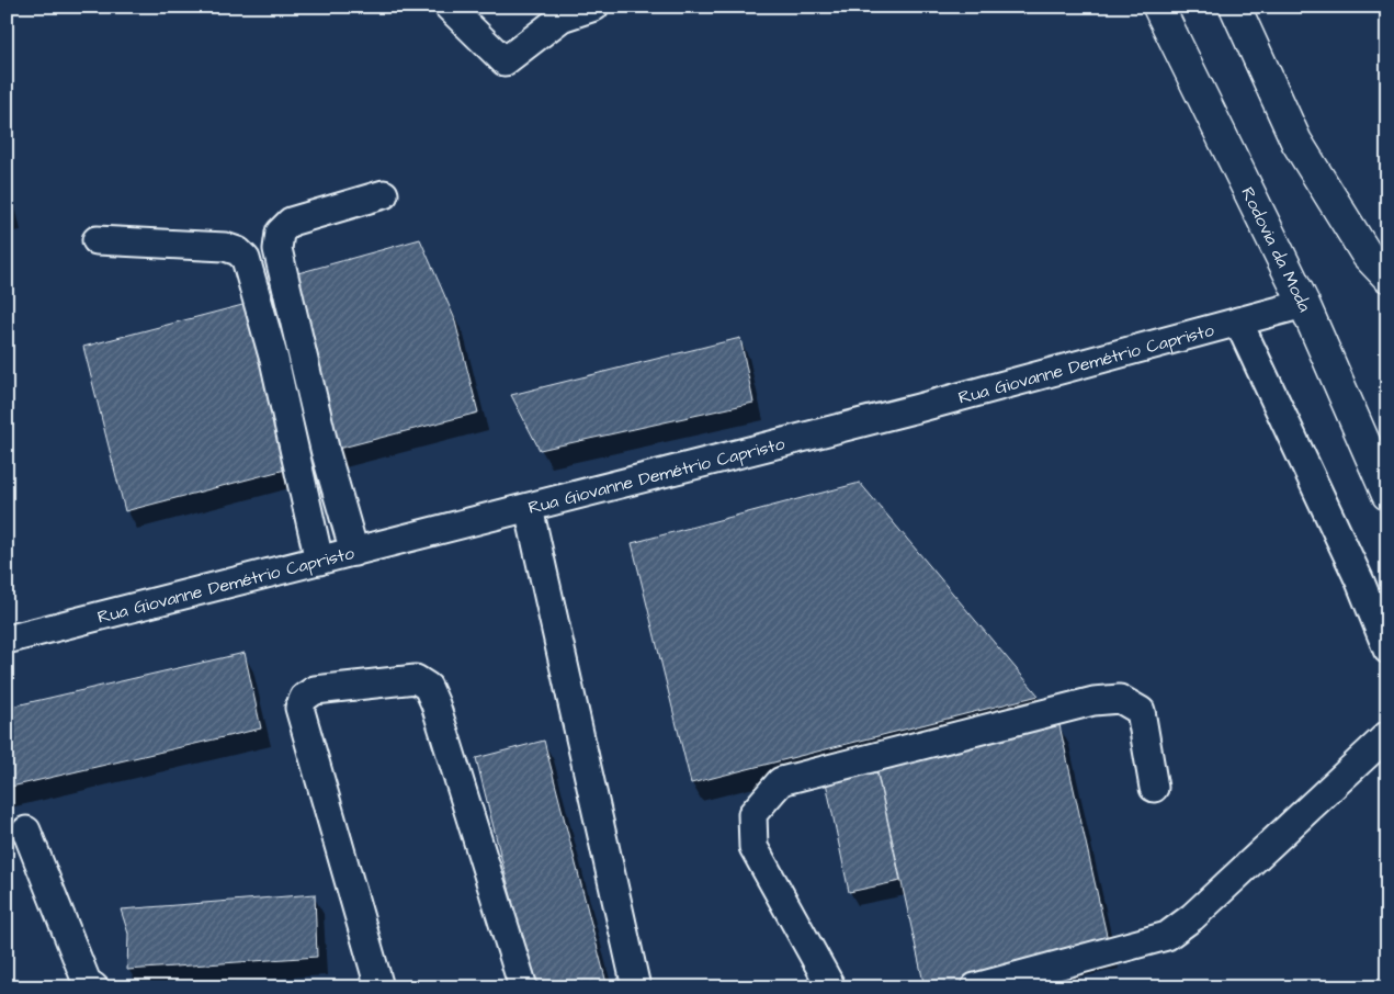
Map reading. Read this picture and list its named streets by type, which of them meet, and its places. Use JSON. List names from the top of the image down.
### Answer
{
  "streets": {
    "highway": ["Rodovia da Moda"],
    "street": ["Rua Giovanne Demétrio Capristo"]
  },
  "crossings": [
    ["Rodovia da Moda", "Rua Giovanne Demétrio Capristo"]
  ]
}
